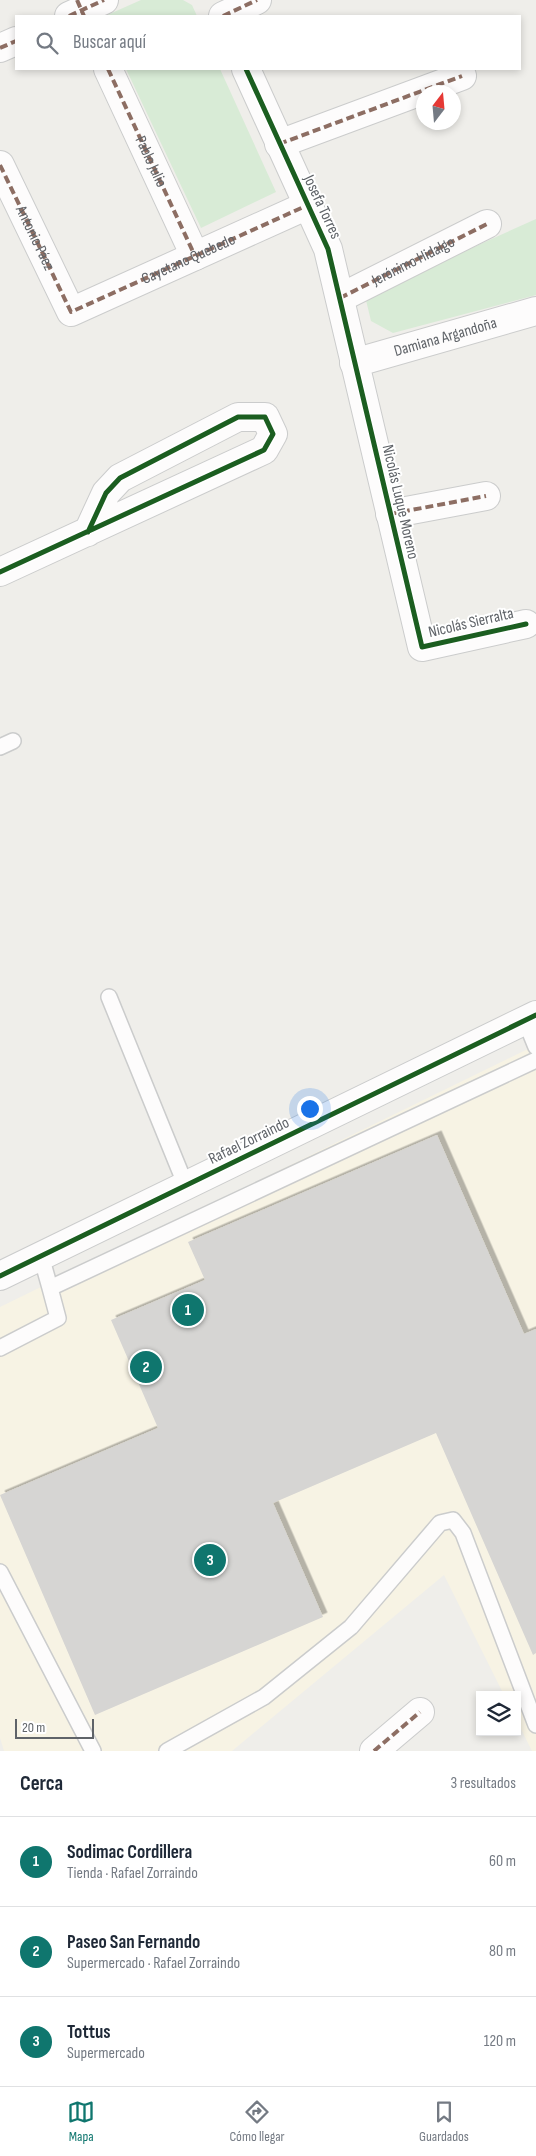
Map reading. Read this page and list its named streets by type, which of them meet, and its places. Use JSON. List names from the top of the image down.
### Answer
{
  "streets": {
    "street": [
      "Pablo Julio",
      "Josefa Torres",
      "Antonio Páez",
      "Cayetano Quebedo",
      "Jerónimo Hidalgo",
      "Damiana Argandoña",
      "Nicolás Luque Moreno",
      "Nicolás Sierralta",
      "Rafael Zorraindo"
    ]
  },
  "crossings": [
    ["Pablo Julio", "Cayetano Quebedo"],
    ["Josefa Torres", "Cayetano Quebedo"],
    ["Josefa Torres", "Jerónimo Hidalgo"],
    ["Josefa Torres", "Damiana Argandoña"],
    ["Josefa Torres", "Nicolás Luque Moreno"],
    ["Antonio Páez", "Cayetano Quebedo"],
    ["Damiana Argandoña", "Nicolás Luque Moreno"],
    ["Nicolás Luque Moreno", "Nicolás Sierralta"]
  ],
  "scale_bar": "20 m",
  "north": "top",
  "page": {
    "search": "Buscar aquí",
    "pins": ["1", "2", "3"],
    "scale": "20 m",
    "heading": ["Cerca", "3 resultados"],
    "list": [
      {
        "mark": "1",
        "name": "Sodimac Cordillera",
        "note": "Tienda · Rafael Zorraindo",
        "value": "60 m"
      },
      {
        "mark": "2",
        "name": "Paseo San Fernando",
        "note": "Supermercado · Rafael Zorraindo",
        "value": "80 m"
      },
      {
        "mark": "3",
        "name": "Tottus",
        "note": "Supermercado",
        "value": "120 m"
      }
    ],
    "nav": ["Mapa", "Cómo llegar", "Guardados"]
  }
}
